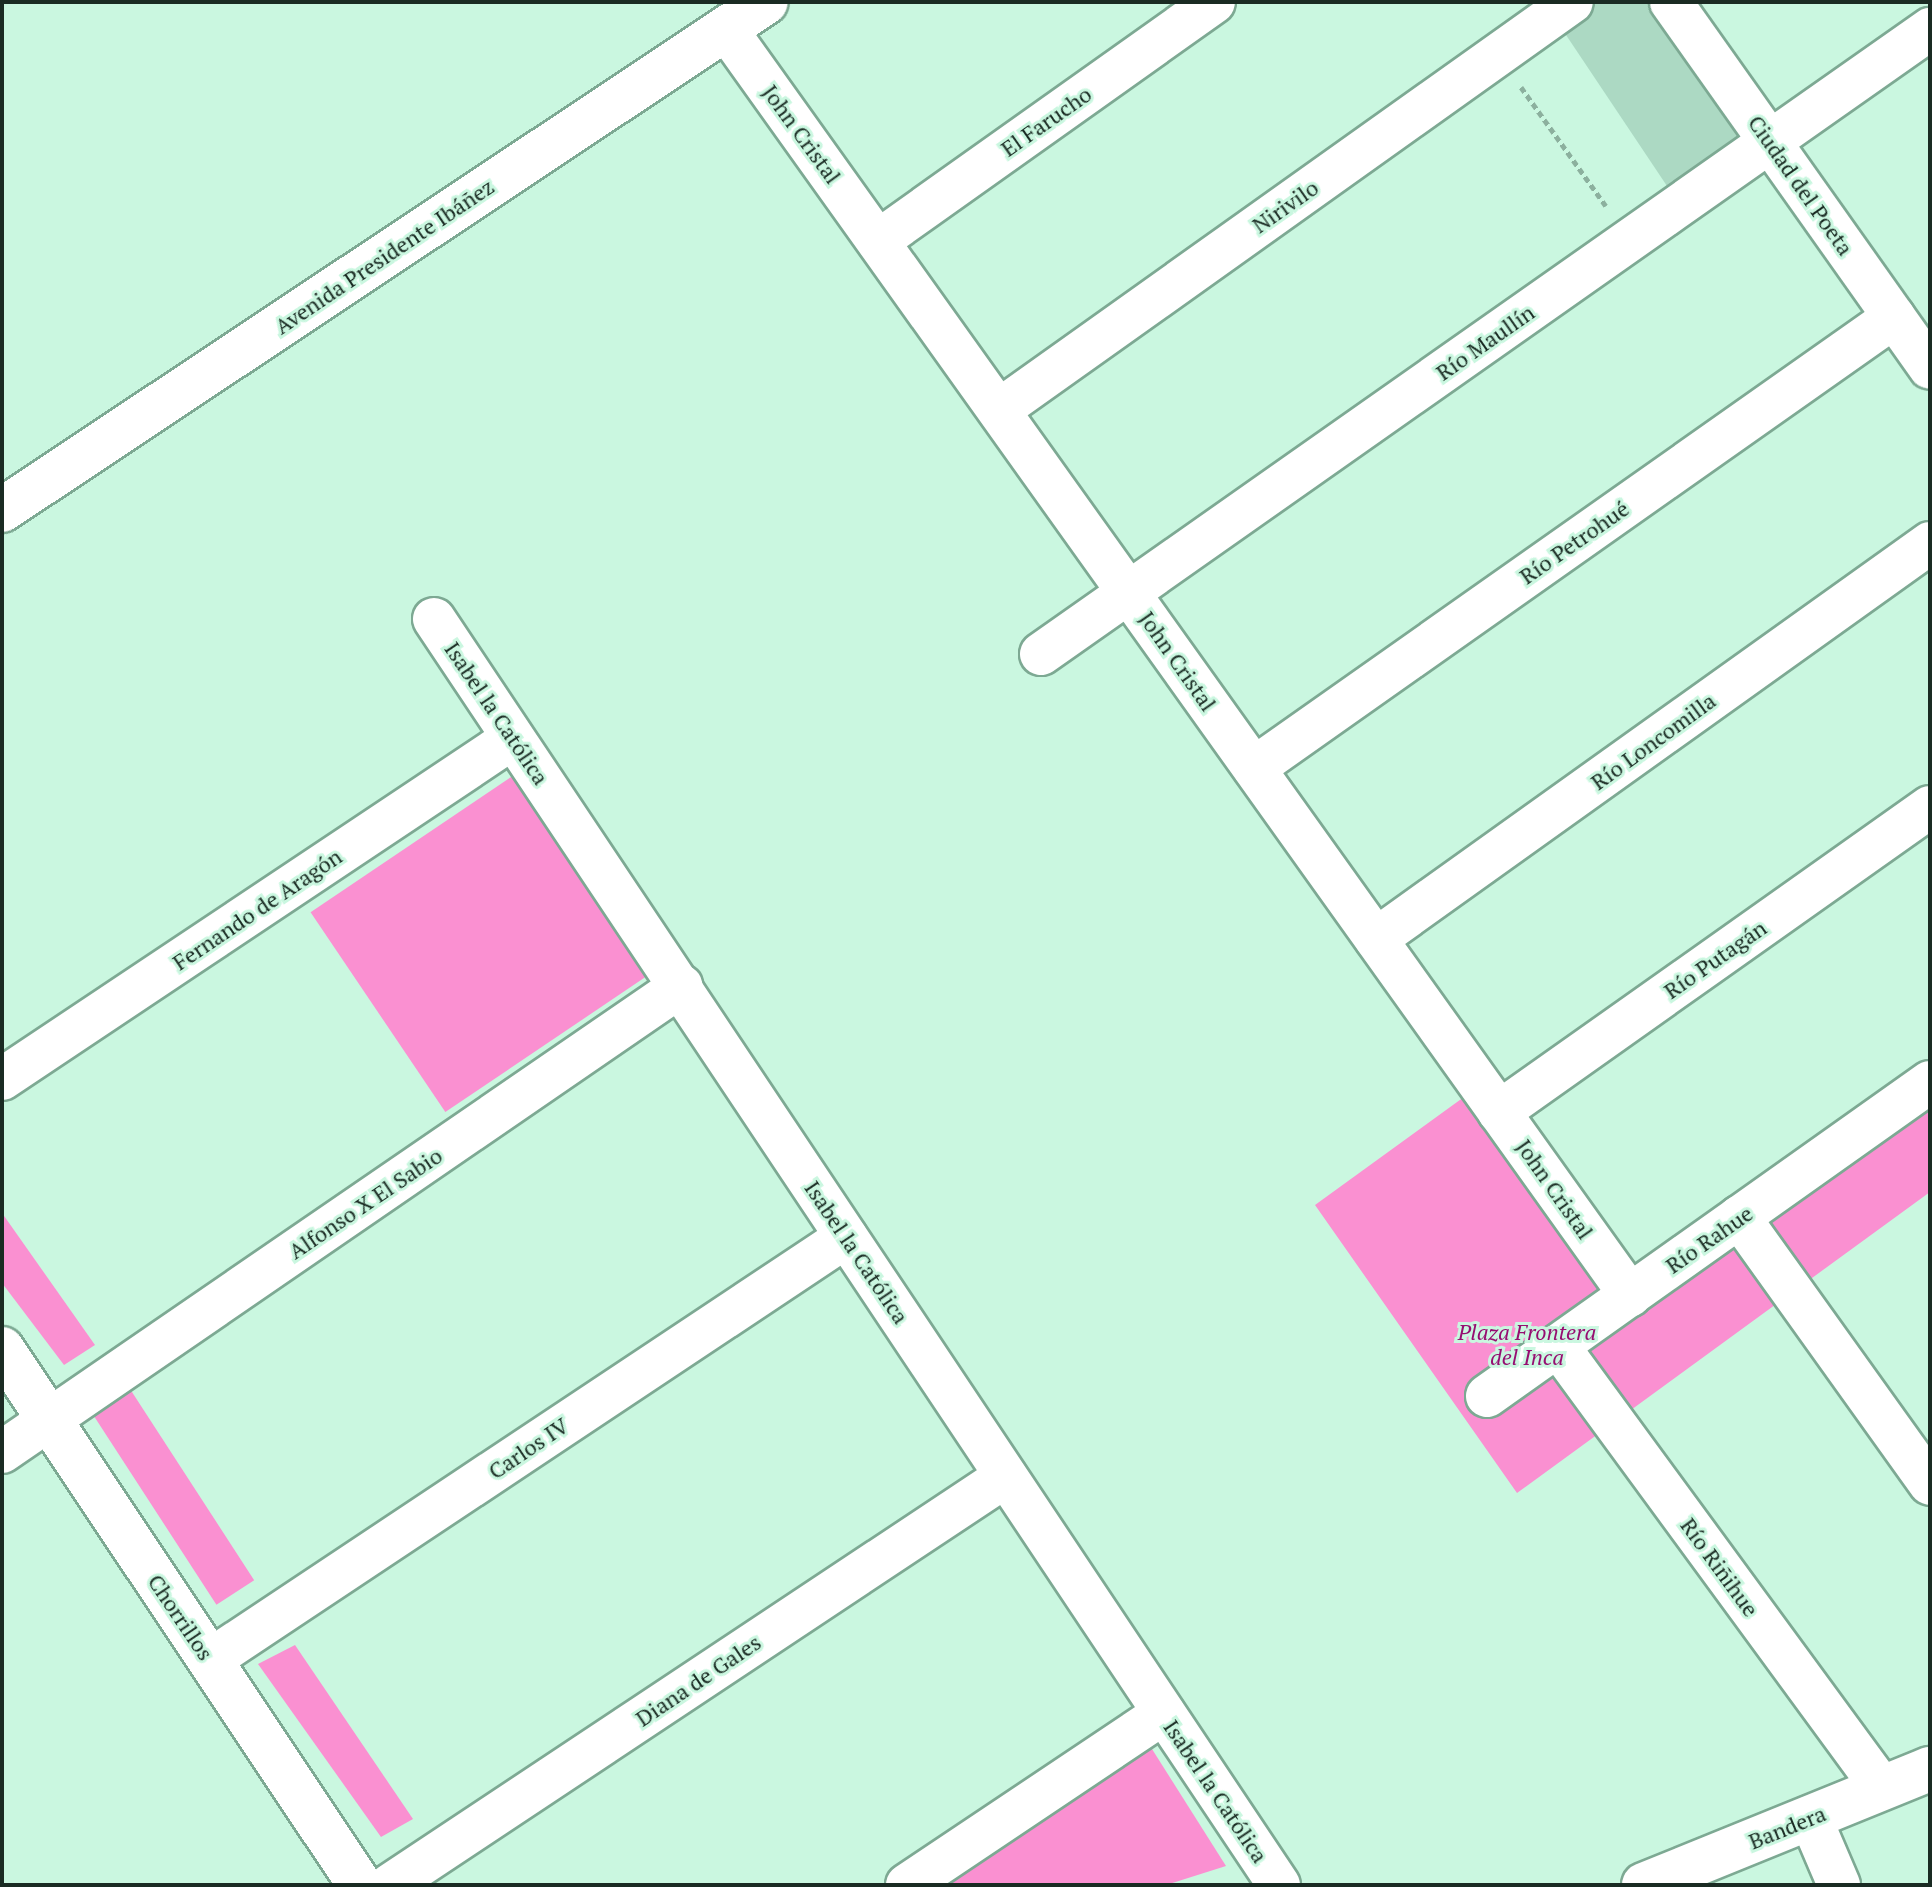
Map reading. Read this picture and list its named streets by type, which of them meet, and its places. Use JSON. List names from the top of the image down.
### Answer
{
  "streets": {
    "street": [
      "El Farucho",
      "John Cristal",
      "Ciudad del Poeta",
      "Nirivilo",
      "Avenida Presidente Ibáñez",
      "Río Maullín",
      "Río Petrohué",
      "Isabel la Católica",
      "Río Loncomilla",
      "Fernando de Aragón",
      "Río Putagán",
      "Alfonso X El Sabio",
      "Río Rahue",
      "Carlos IV",
      "Río Riñihue",
      "Chorrillos",
      "Diana de Gales",
      "Bandera"
    ]
  },
  "crossings": [
    ["El Farucho", "John Cristal"],
    ["John Cristal", "Nirivilo"],
    ["John Cristal", "Avenida Presidente Ibáñez"],
    ["John Cristal", "Río Maullín"],
    ["John Cristal", "Río Petrohué"],
    ["John Cristal", "Río Loncomilla"],
    ["John Cristal", "Río Putagán"],
    ["John Cristal", "Río Rahue"],
    ["Ciudad del Poeta", "Río Maullín"],
    ["Ciudad del Poeta", "Río Petrohué"],
    ["Isabel la Católica", "Fernando de Aragón"],
    ["Isabel la Católica", "Alfonso X El Sabio"],
    ["Isabel la Católica", "Carlos IV"],
    ["Isabel la Católica", "Diana de Gales"],
    ["Alfonso X El Sabio", "Chorrillos"],
    ["Río Rahue", "Río Riñihue"],
    ["Carlos IV", "Chorrillos"],
    ["Río Riñihue", "Bandera"]
  ],
  "parks": ["Plaza Frontera del Inca"]
}
